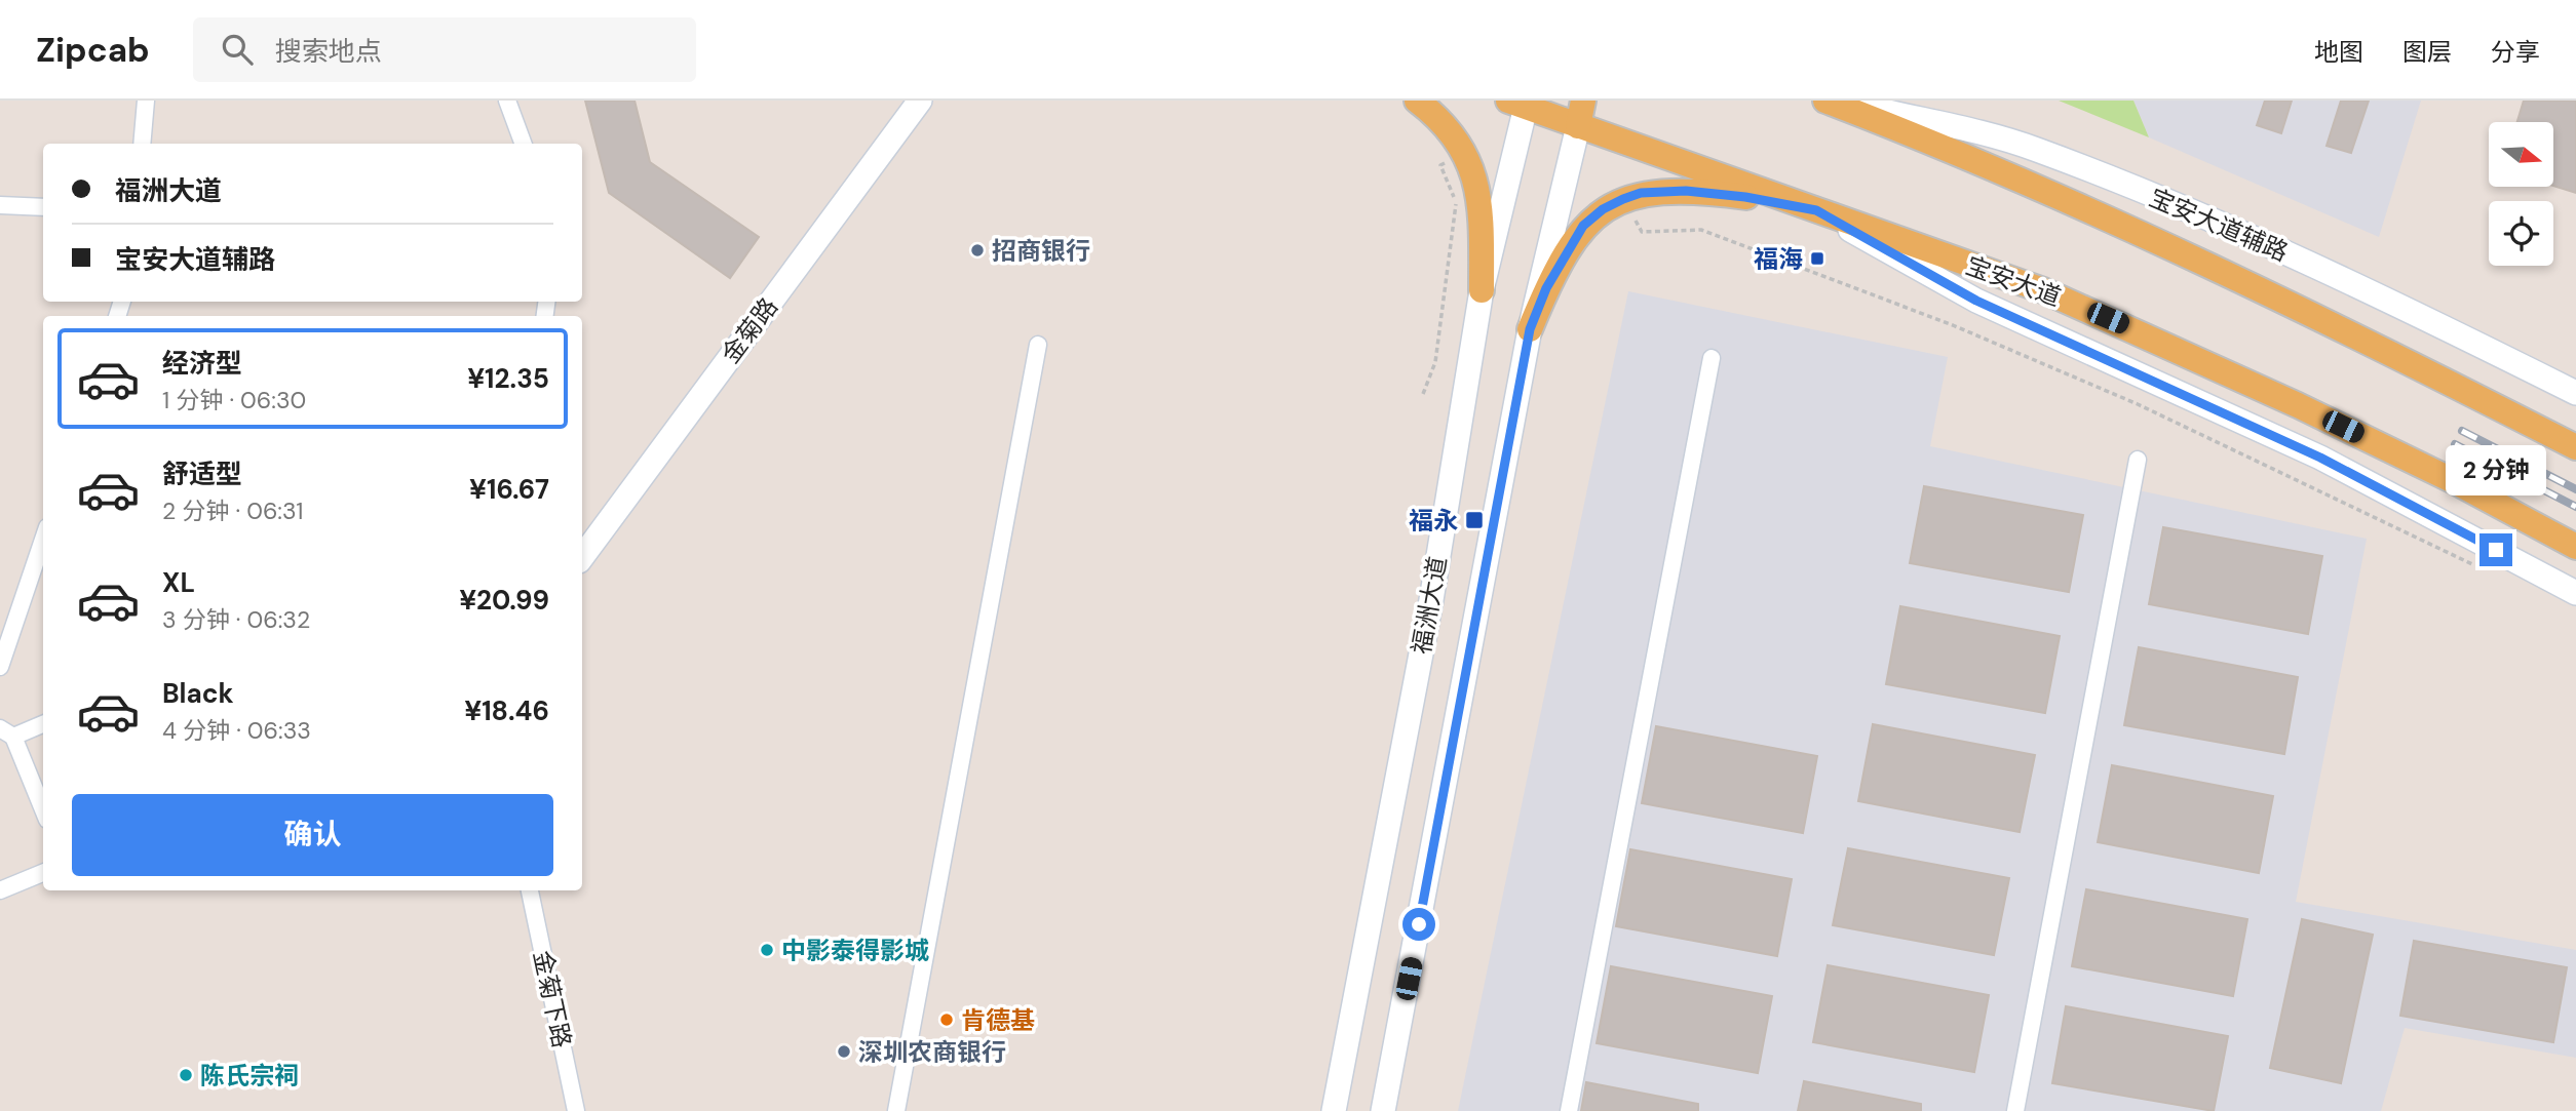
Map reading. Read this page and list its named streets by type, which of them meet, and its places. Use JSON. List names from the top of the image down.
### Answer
{
  "streets": {
    "main road": [
      "宝安大道辅路",
      "宝安大道",
      "金菊路",
      "福洲大道"
    ],
    "street": ["金菊下路"]
  },
  "crossings": [
    ["宝安大道", "福洲大道"]
  ],
  "places": {
    "other": [
      "招商银行",
      "中影泰得影城",
      "肯德基",
      "深圳农商银行",
      "陈氏宗祠"
    ],
    "transit": ["福海", "福永"]
  },
  "north": "right",
  "page": {
    "header": "Zipcab",
    "search": "搜索地点",
    "nav": ["地图", "图层", "分享"],
    "banner": ["福洲大道", "宝安大道辅路"],
    "list": [
      {
        "name": "经济型",
        "note": "1 分钟 · 06:30",
        "value": "¥12.35"
      },
      {
        "name": "舒适型",
        "note": "2 分钟 · 06:31",
        "value": "¥16.67"
      },
      {
        "name": "XL",
        "note": "3 分钟 · 06:32",
        "value": "¥20.99"
      },
      {
        "name": "Black",
        "note": "4 分钟 · 06:33",
        "value": "¥18.46"
      }
    ],
    "bubble": "2 分钟",
    "buttons": "确认"
  }
}
